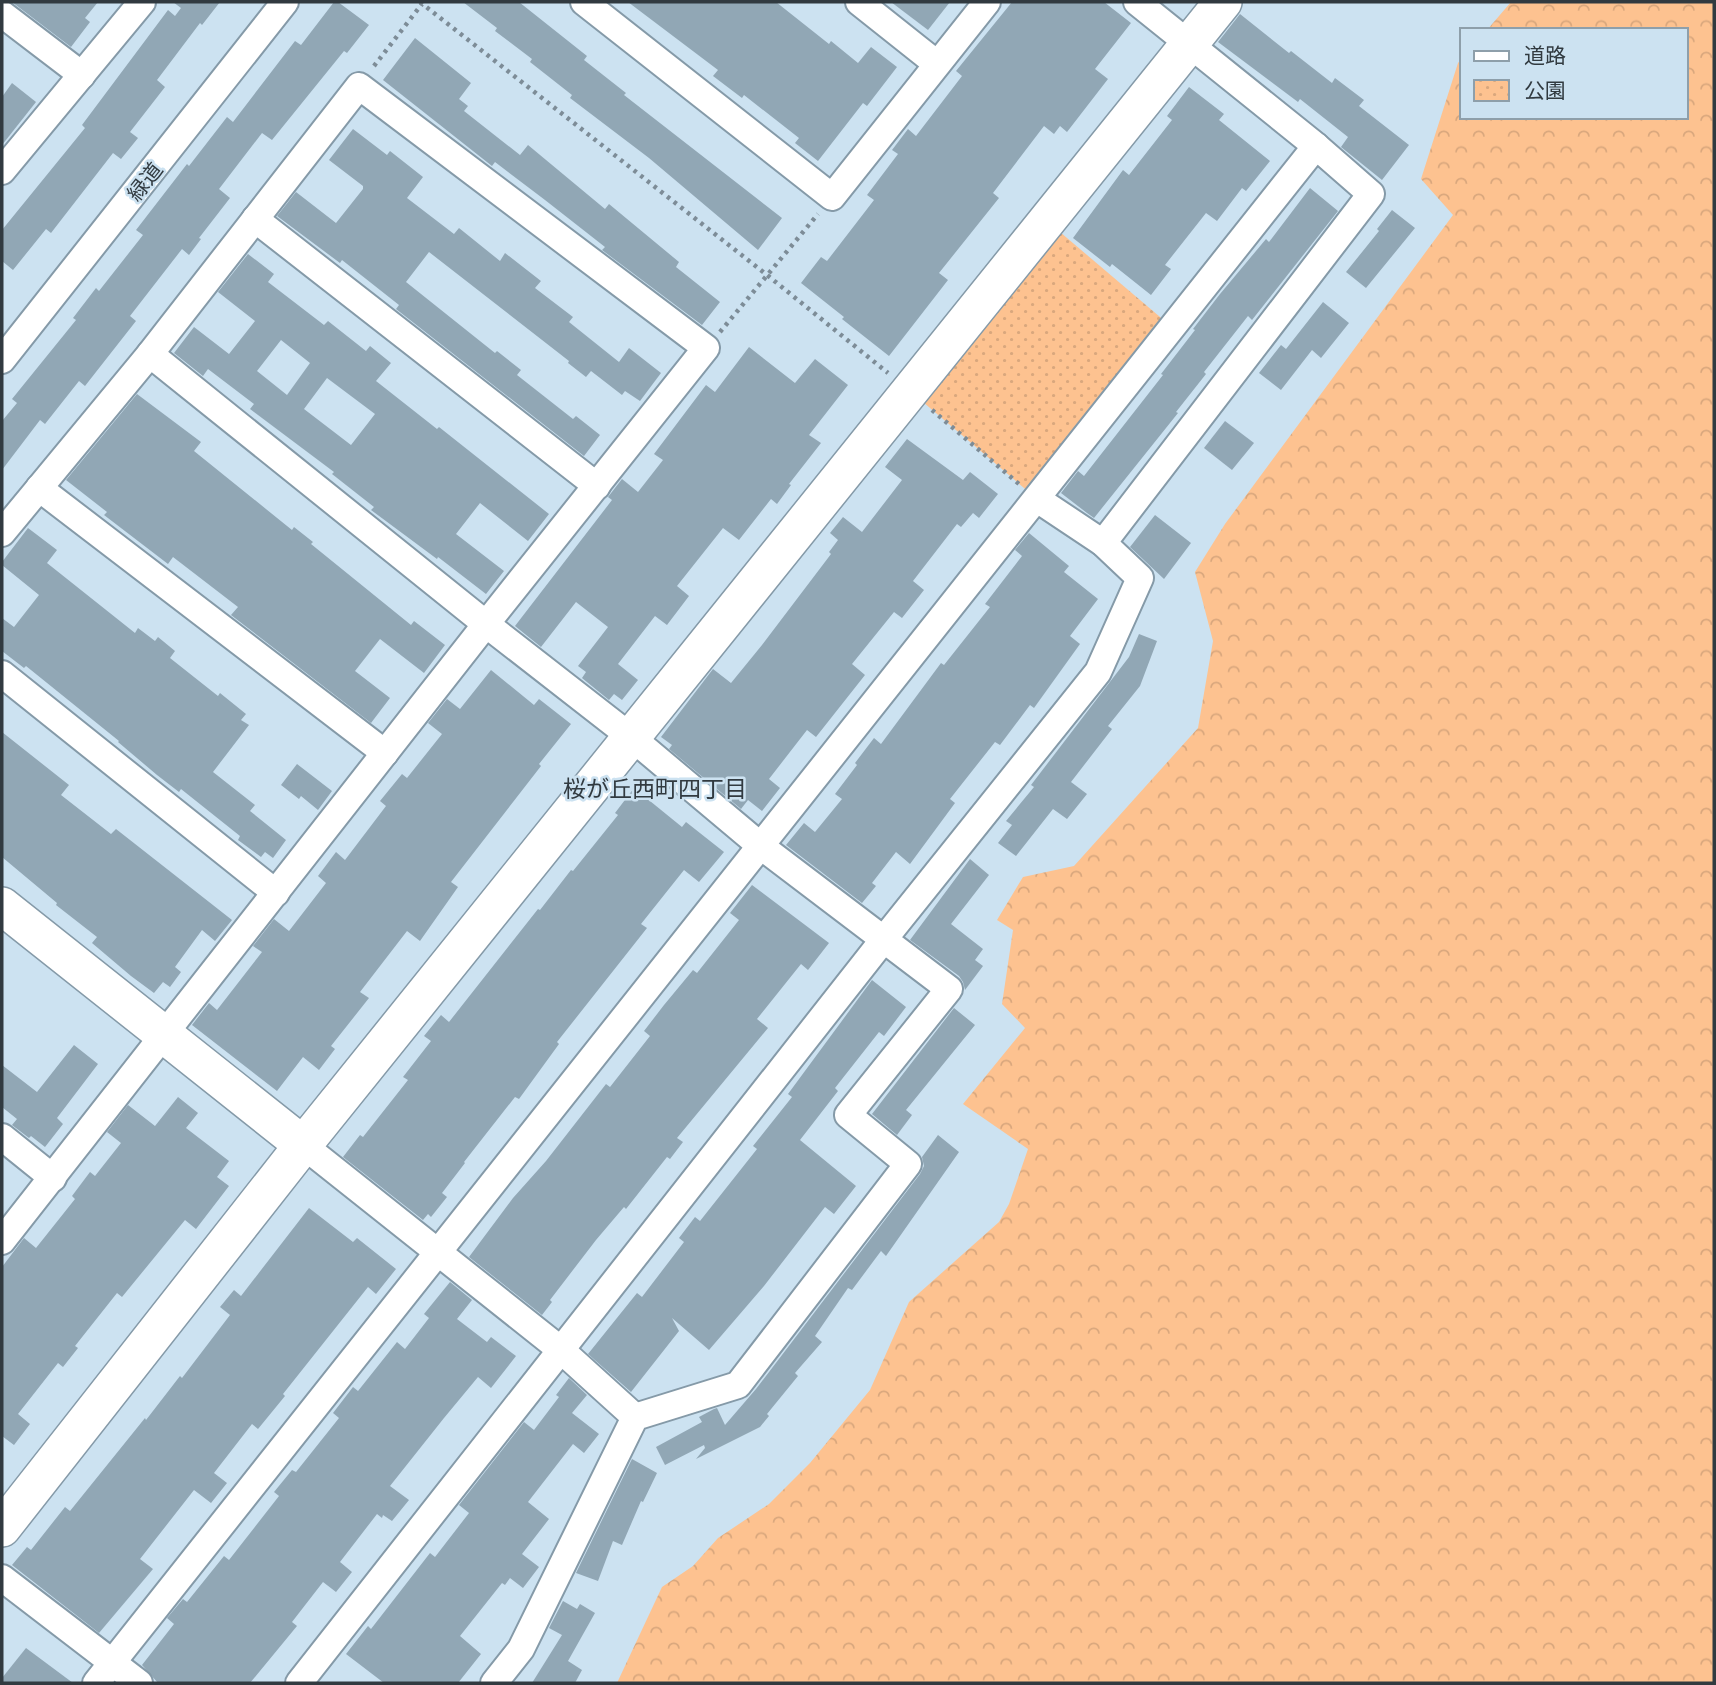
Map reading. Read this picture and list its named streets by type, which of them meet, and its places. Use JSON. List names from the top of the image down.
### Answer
{
  "streets": {
    "street": ["緑道"]
  },
  "districts": ["桜が丘西町四丁目"],
  "legend": ["道路", "公園"]
}
